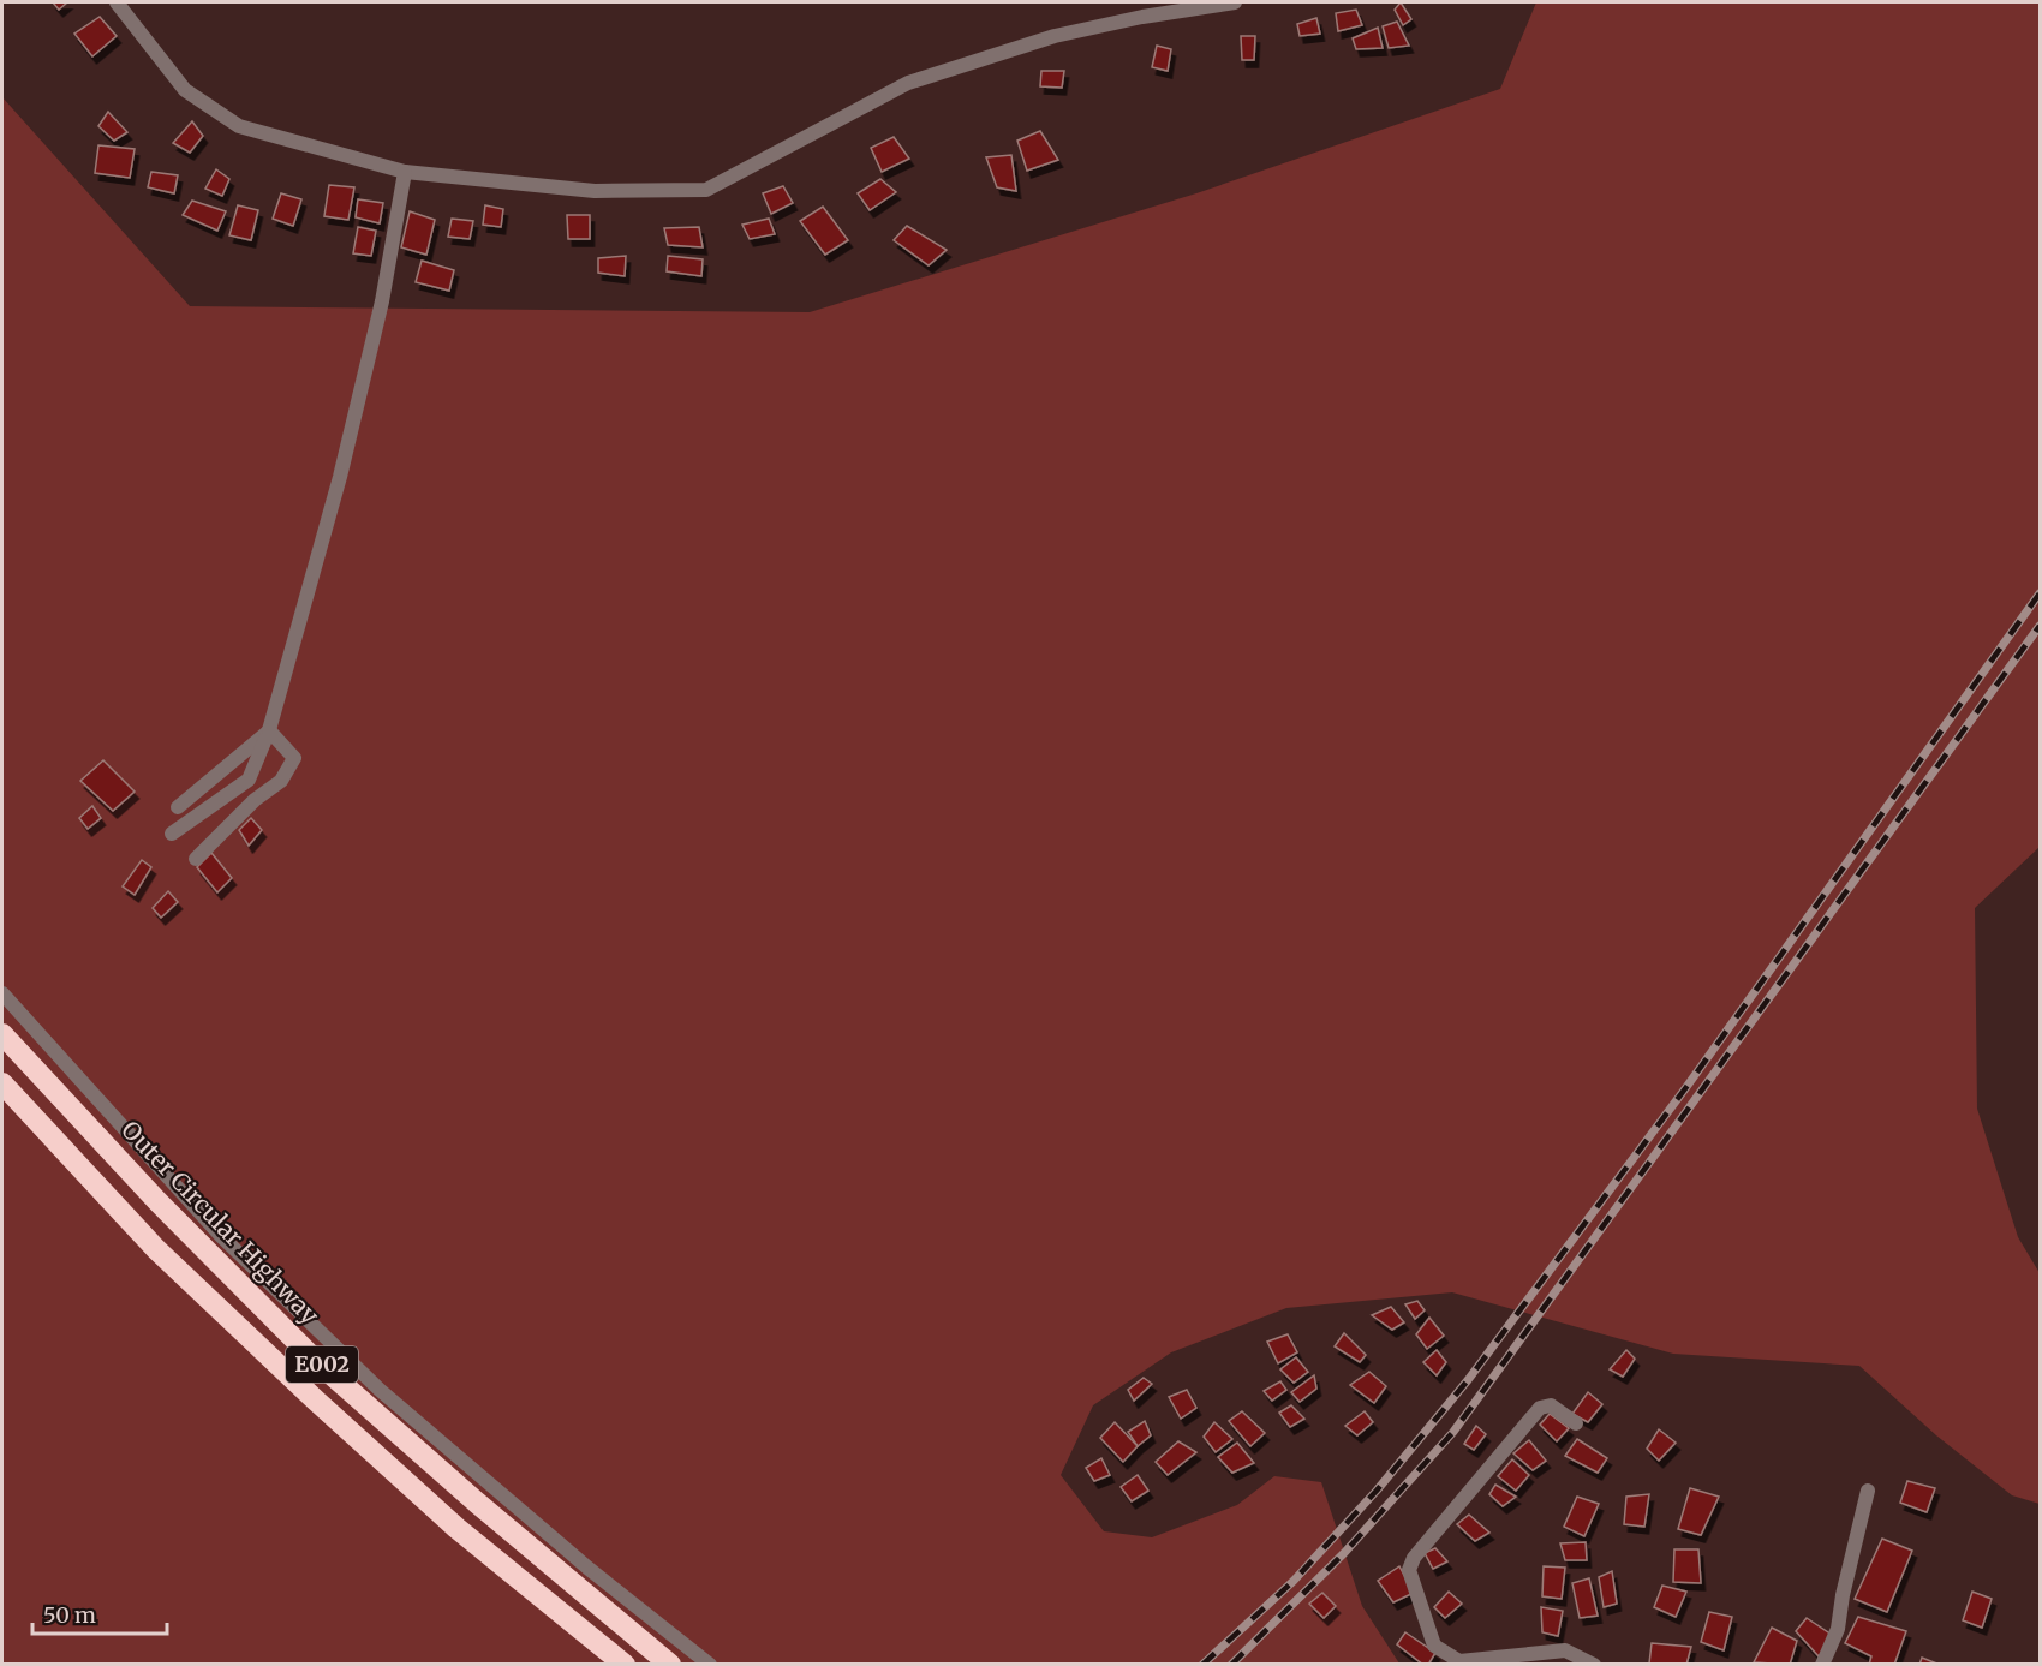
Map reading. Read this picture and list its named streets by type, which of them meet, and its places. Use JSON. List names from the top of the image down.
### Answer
{
  "streets": {
    "highway": ["Outer Circular Highway", "E002"]
  },
  "scale_bar": "50 m"
}
